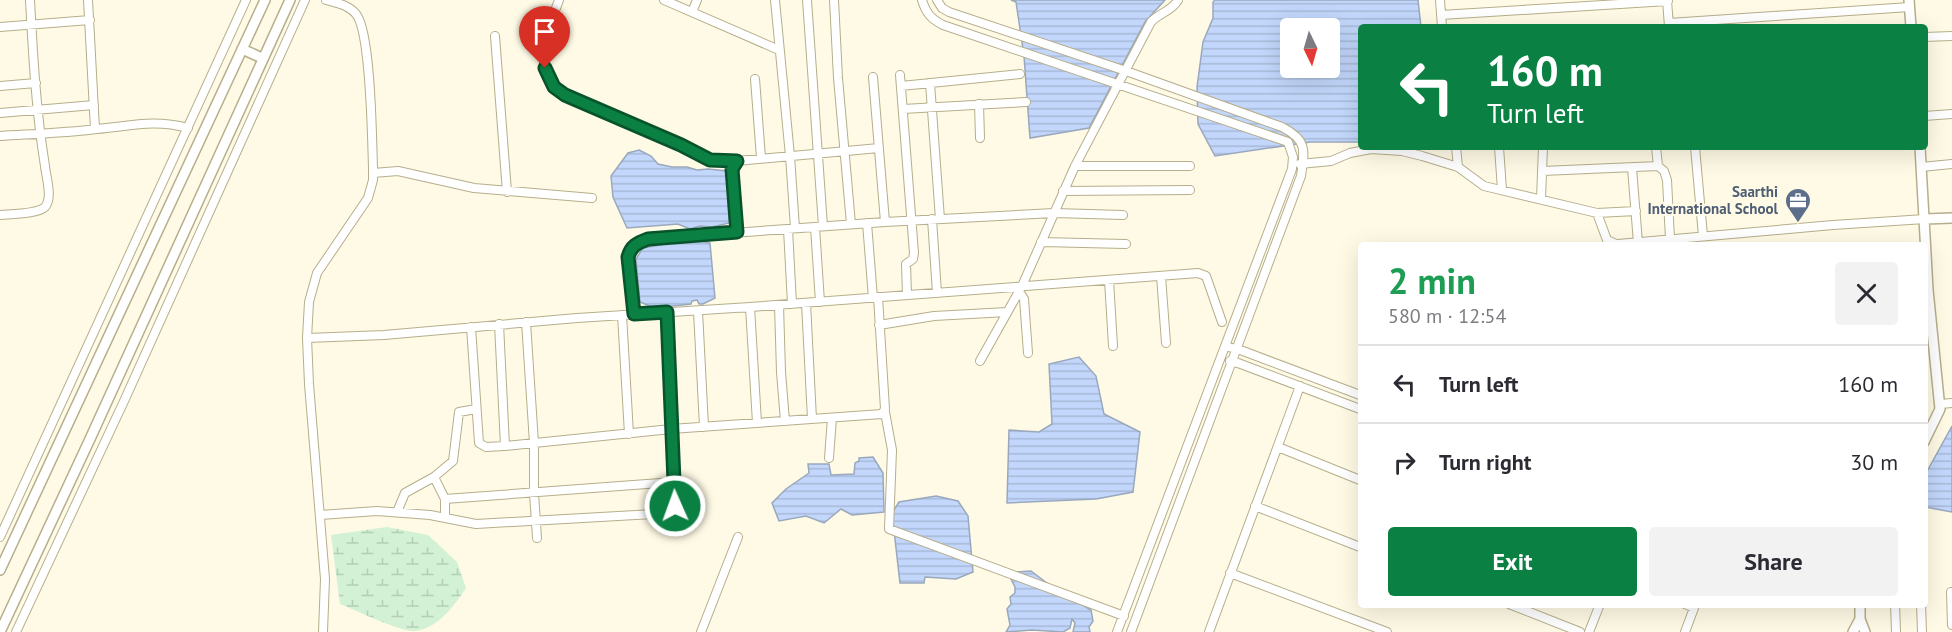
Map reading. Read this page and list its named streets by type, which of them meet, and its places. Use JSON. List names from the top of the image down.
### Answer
{
  "places": {
    "office": ["Saarthi International School"]
  },
  "north": "bottom",
  "page": {
    "turn": ["160 m", "Turn left"],
    "heading": ["2 min", "580 m · 12:54"],
    "list": [
      {
        "name": "Turn left",
        "value": "160 m"
      },
      {
        "name": "Turn right",
        "value": "30 m"
      }
    ],
    "buttons": ["Exit", "Share"]
  }
}
